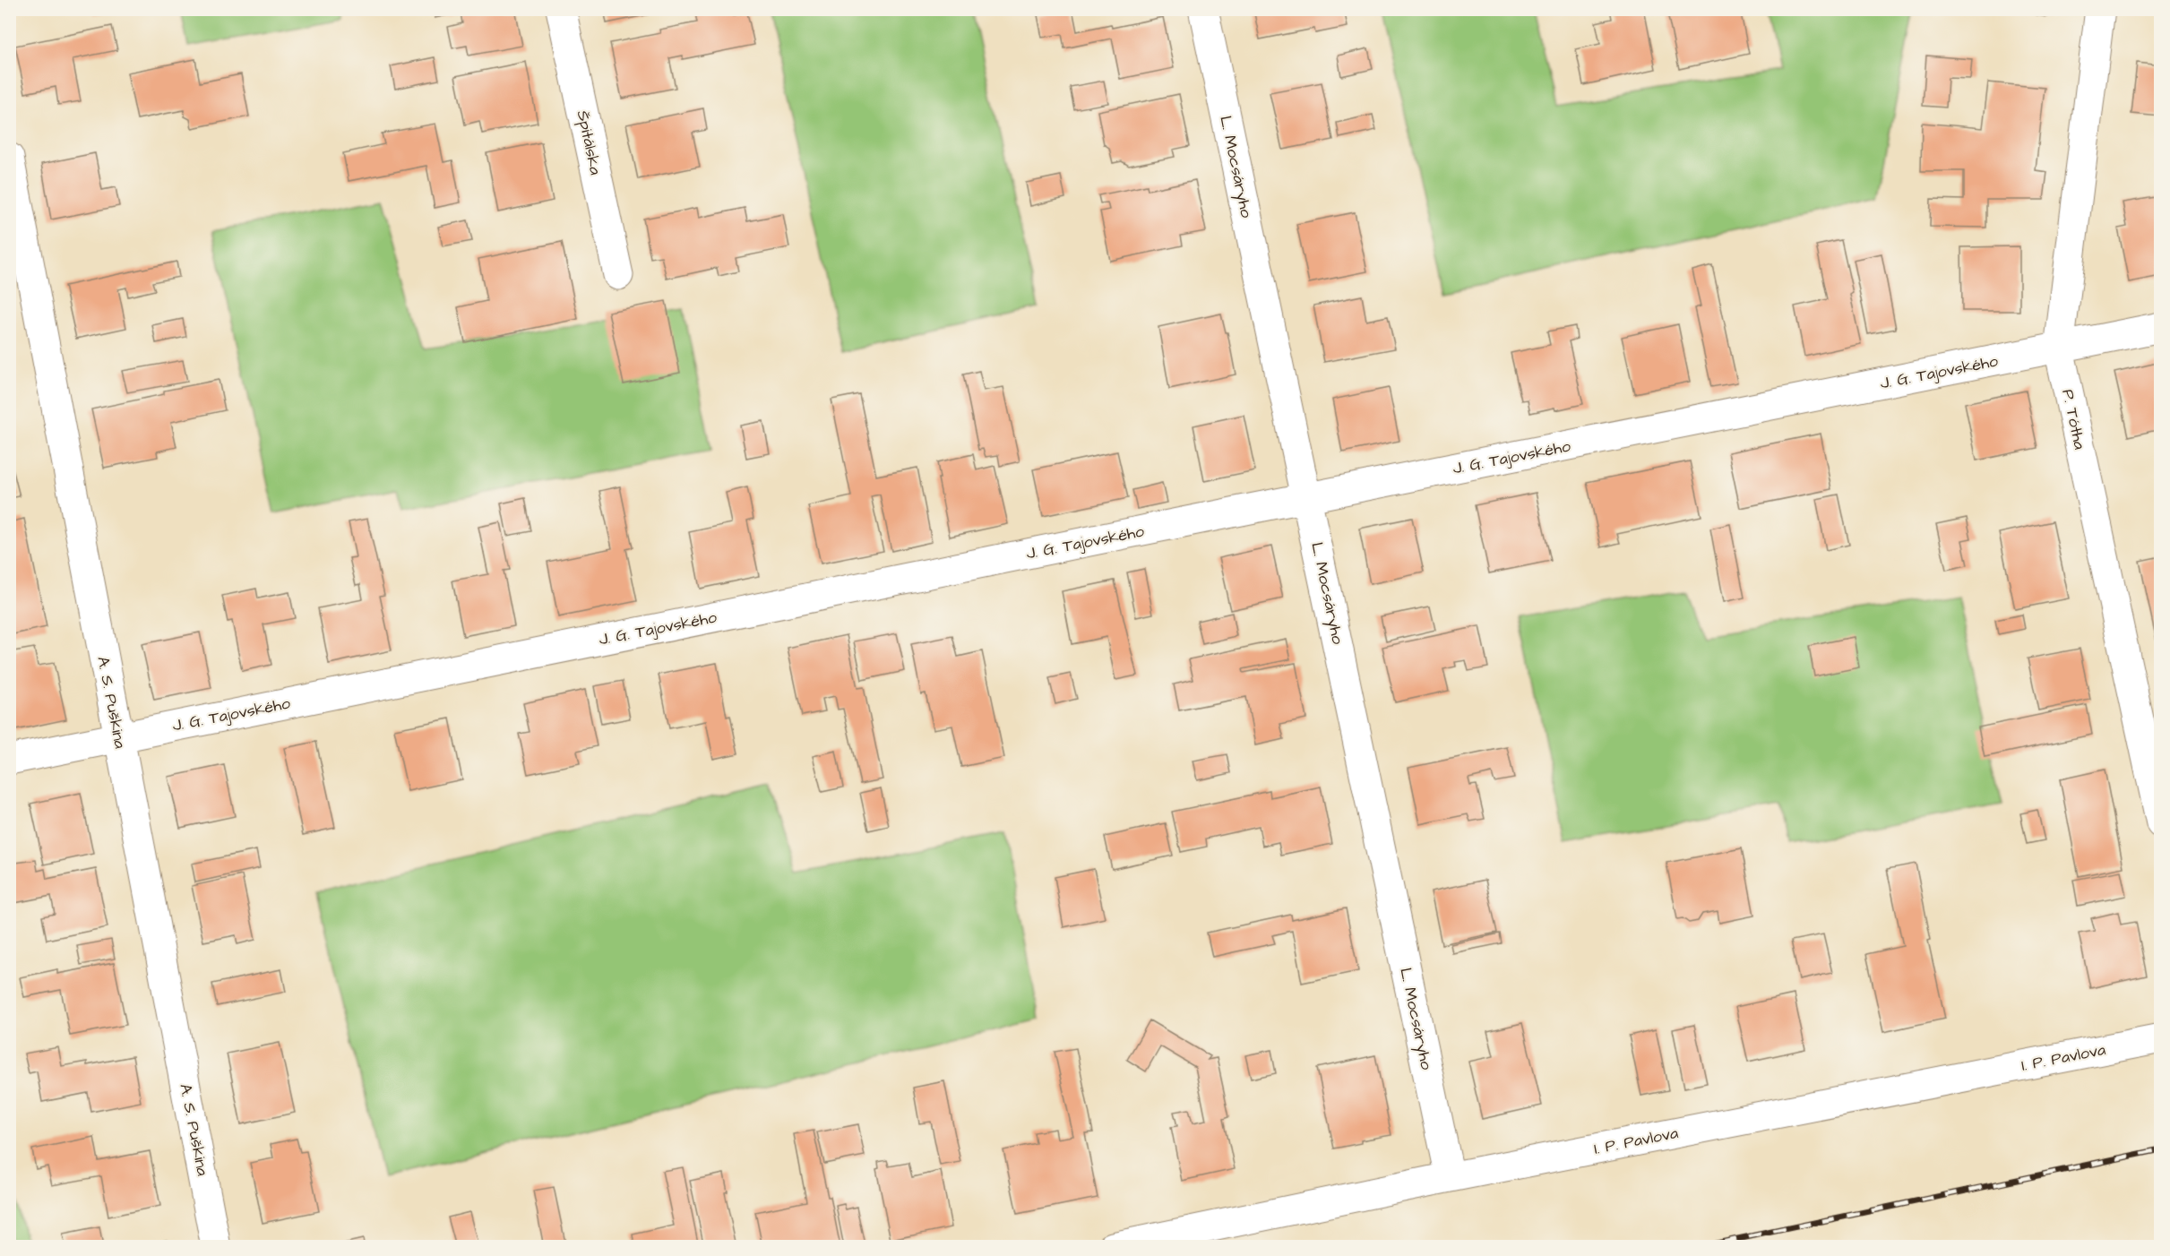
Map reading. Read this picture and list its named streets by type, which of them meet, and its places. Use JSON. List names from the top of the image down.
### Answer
{
  "streets": {
    "street": [
      "Špitálska",
      "L. Mocsáryho",
      "J. G. Tajovského",
      "P. Tótha",
      "A. S. Puškina",
      "I. P. Pavlova"
    ]
  },
  "crossings": [
    ["L. Mocsáryho", "J. G. Tajovského"],
    ["L. Mocsáryho", "I. P. Pavlova"],
    ["J. G. Tajovského", "P. Tótha"],
    ["J. G. Tajovského", "A. S. Puškina"]
  ]
}
